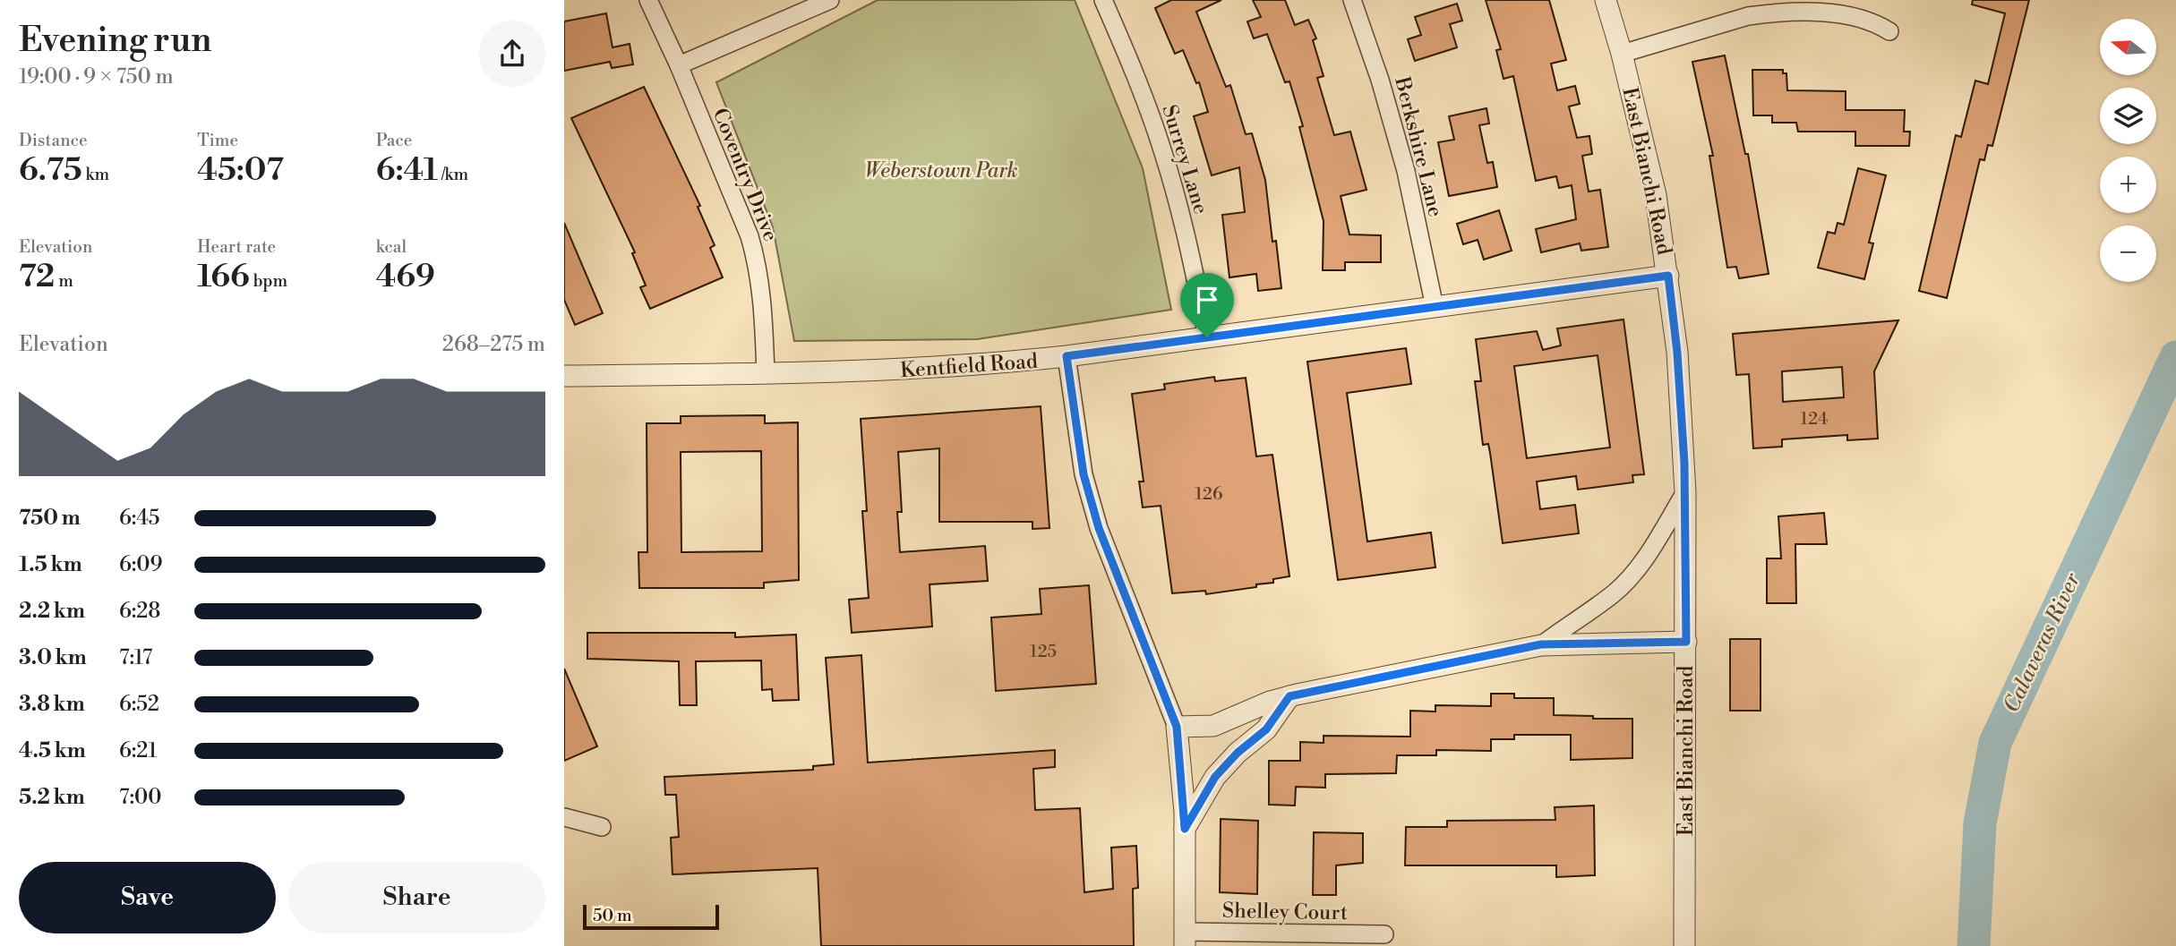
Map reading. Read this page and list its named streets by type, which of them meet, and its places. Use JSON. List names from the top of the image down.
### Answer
{
  "streets": {
    "street": [
      "Berkshire Lane",
      "Surrey Lane",
      "East Bianchi Road",
      "Coventry Drive",
      "Kentfield Road",
      "Shelley Court"
    ]
  },
  "crossings": [
    ["Berkshire Lane", "Kentfield Road"],
    ["Surrey Lane", "Kentfield Road"],
    ["East Bianchi Road", "Kentfield Road"],
    ["Coventry Drive", "Kentfield Road"]
  ],
  "water": ["Calaveras River"],
  "parks": ["Weberstown Park"],
  "house_numbers": ["124", "126", "125"],
  "scale_bar": "50 m",
  "north": "left",
  "page": {
    "heading": ["Evening run", "19:00 · 9 × 750 m"],
    "map_buttons": ["+", "−"],
    "stats": [
      ["Distance", "6.75 km"],
      ["Time", "45:07"],
      ["Pace", "6:41 /km"],
      ["Elevation", "72 m"],
      ["Heart rate", "166 bpm"],
      ["kcal", "469"]
    ],
    "chart": ["Elevation", "268–275 m"],
    "list": [
      {
        "name": "750 m",
        "note": "6:45"
      },
      {
        "name": "1.5 km",
        "note": "6:09"
      },
      {
        "name": "2.2 km",
        "note": "6:28"
      },
      {
        "name": "3.0 km",
        "note": "7:17"
      },
      {
        "name": "3.8 km",
        "note": "6:52"
      },
      {
        "name": "4.5 km",
        "note": "6:21"
      },
      {
        "name": "5.2 km",
        "note": "7:00"
      }
    ],
    "buttons": ["Save", "Share"],
    "scale": "50 m"
  }
}
